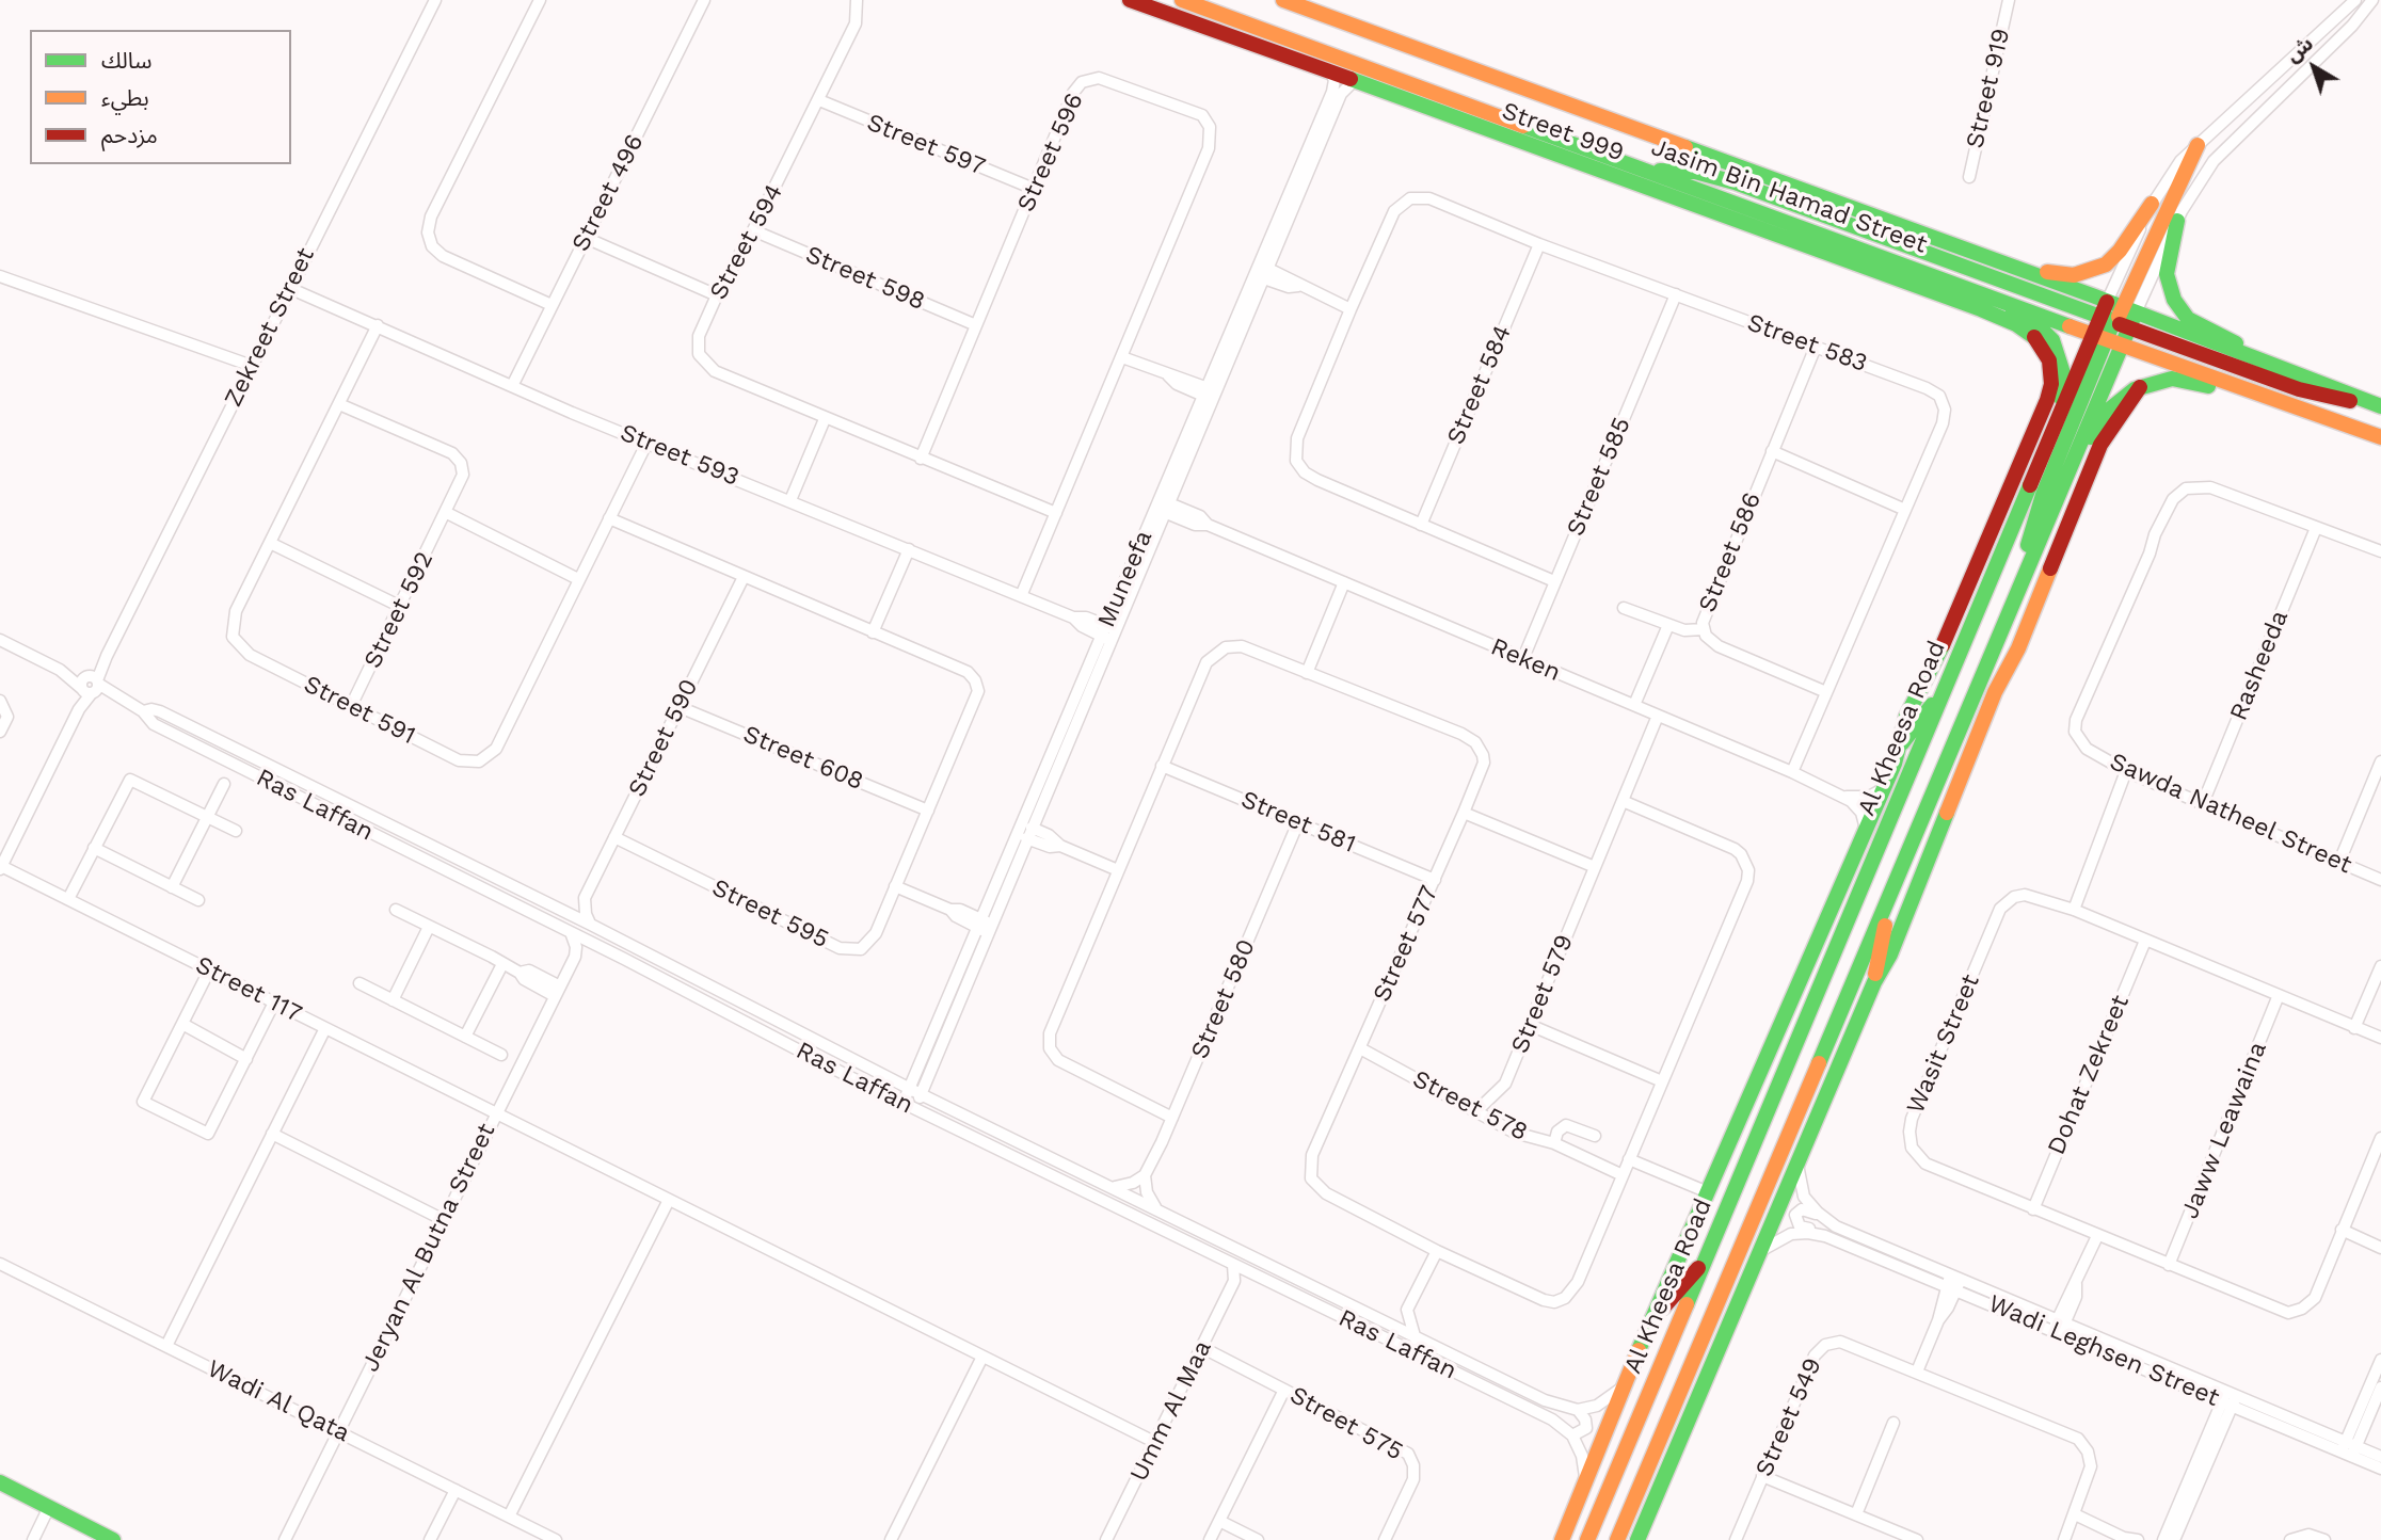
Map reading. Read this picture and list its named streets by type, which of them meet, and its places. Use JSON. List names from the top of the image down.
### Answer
{
  "streets": {
    "main road": ["Street 999", "Jasim Bin Hamad Street", "Al Kheesa Road"],
    "street": [
      "Street 919",
      "Street 597",
      "Street 596",
      "Street 496",
      "Street 594",
      "Street 598",
      "Zekreet Street",
      "Street 583",
      "Street 584",
      "Street 593",
      "Street 585",
      "Street 586",
      "Muneefa",
      "Street 592",
      "Reken",
      "Rasheeda",
      "Street 591",
      "Street 590",
      "Street 608",
      "Ras Laffan",
      "Sawda Natheel Street",
      "Street 581",
      "Street 595",
      "Street 577",
      "Street 117",
      "Street 579",
      "Street 580",
      "Wasit Street",
      "Dohat Zekreet",
      "Street 578",
      "Jaww Leawaina",
      "Jeryan Al Butna Street",
      "Wadi Leghsen Street",
      "Wadi Al Qata",
      "Umm Al Maa",
      "Street 549",
      "Street 575"
    ]
  },
  "crossings": [
    ["Street 999", "Muneefa"],
    ["Street 999", "Al Kheesa Road"],
    ["Street 597", "Street 596"],
    ["Street 597", "Street 594"],
    ["Street 596", "Street 594"],
    ["Street 596", "Street 598"],
    ["Street 596", "Street 593"],
    ["Street 496", "Street 593"],
    ["Jasim Bin Hamad Street", "Al Kheesa Road"],
    ["Street 594", "Street 598"],
    ["Zekreet Street", "Street 593"],
    ["Zekreet Street", "Ras Laffan"],
    ["Zekreet Street", "Street 117"],
    ["Street 583", "Street 584"],
    ["Street 583", "Street 585"],
    ["Street 583", "Street 586"],
    ["Street 583", "Reken"],
    ["Street 593", "Muneefa"],
    ["Street 593", "Street 591"],
    ["Street 585", "Reken"],
    ["Muneefa", "Reken"],
    ["Muneefa", "Ras Laffan"],
    ["Street 592", "Street 591"],
    ["Reken", "Al Kheesa Road"],
    ["Reken", "Street 579"],
    ["Rasheeda", "Sawda Natheel Street"],
    ["Street 591", "Street 595"],
    ["Street 590", "Street 608"],
    ["Street 590", "Street 595"],
    ["Street 608", "Street 595"],
    ["Ras Laffan", "Umm Al Maa"],
    ["Street 581", "Street 577"],
    ["Street 581", "Street 580"],
    ["Street 577", "Street 579"],
    ["Street 577", "Street 580"],
    ["Street 577", "Street 578"],
    ["Street 117", "Jeryan Al Butna Street"],
    ["Street 117", "Umm Al Maa"],
    ["Street 579", "Street 578"],
    ["Wasit Street", "Dohat Zekreet"],
    ["Wasit Street", "Jaww Leawaina"],
    ["Jeryan Al Butna Street", "Wadi Al Qata"],
    ["Umm Al Maa", "Street 575"]
  ],
  "legend": ["سالك", "بطيء", "مزدحم"],
  "north": "top left"
}
